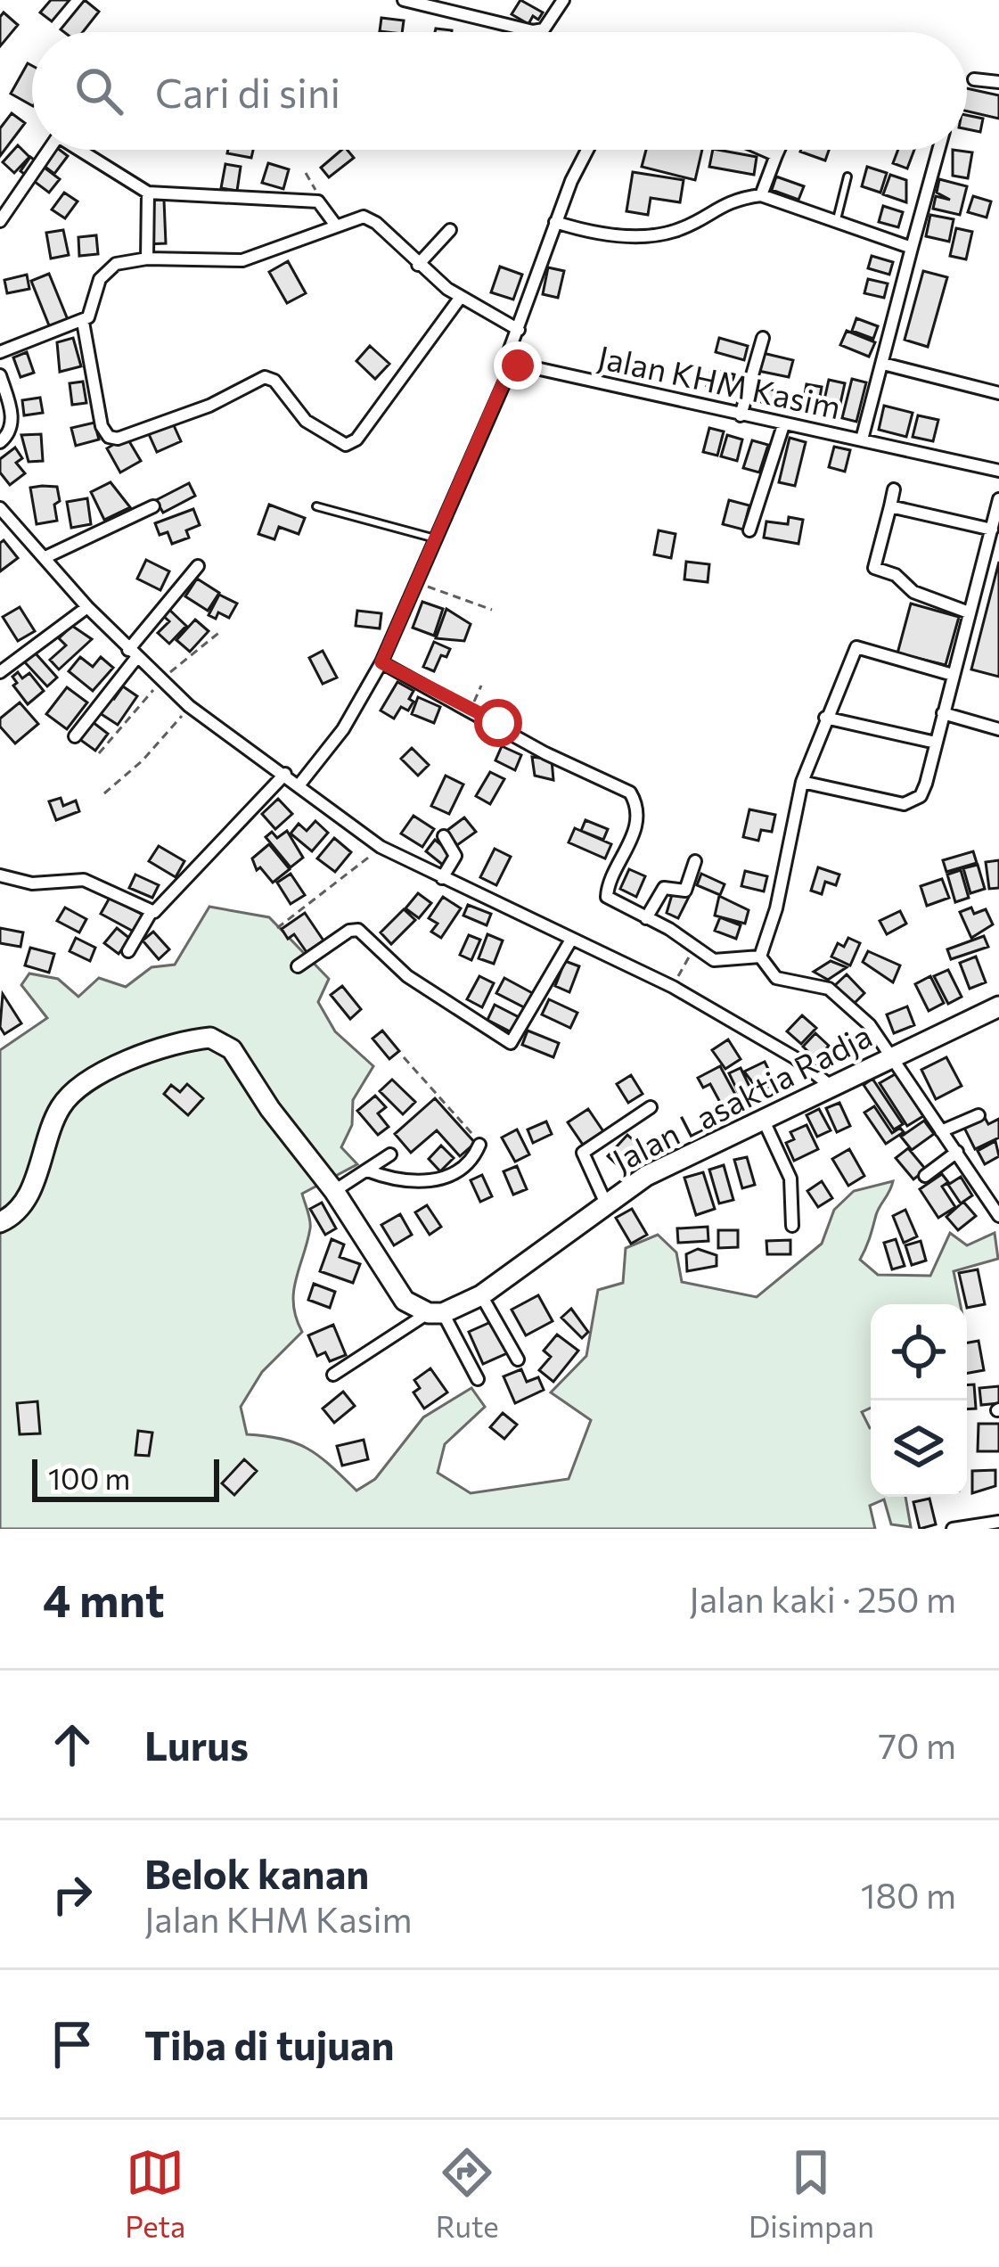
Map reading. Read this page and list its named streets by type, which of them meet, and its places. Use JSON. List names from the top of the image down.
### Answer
{
  "streets": {
    "highway": ["Jalan Lasaktia Radja"],
    "street": ["Jalan KHM Kasim"]
  },
  "scale_bar": "100 m",
  "page": {
    "search": "Cari di sini",
    "scale": "100 m",
    "heading": ["4 mnt", "Jalan kaki · 250 m"],
    "list": [
      ["Lurus", "70 m"],
      ["Belok kanan", "Jalan KHM Kasim", "180 m"],
      "Tiba di tujuan"
    ],
    "nav": ["Peta", "Rute", "Disimpan"]
  }
}
